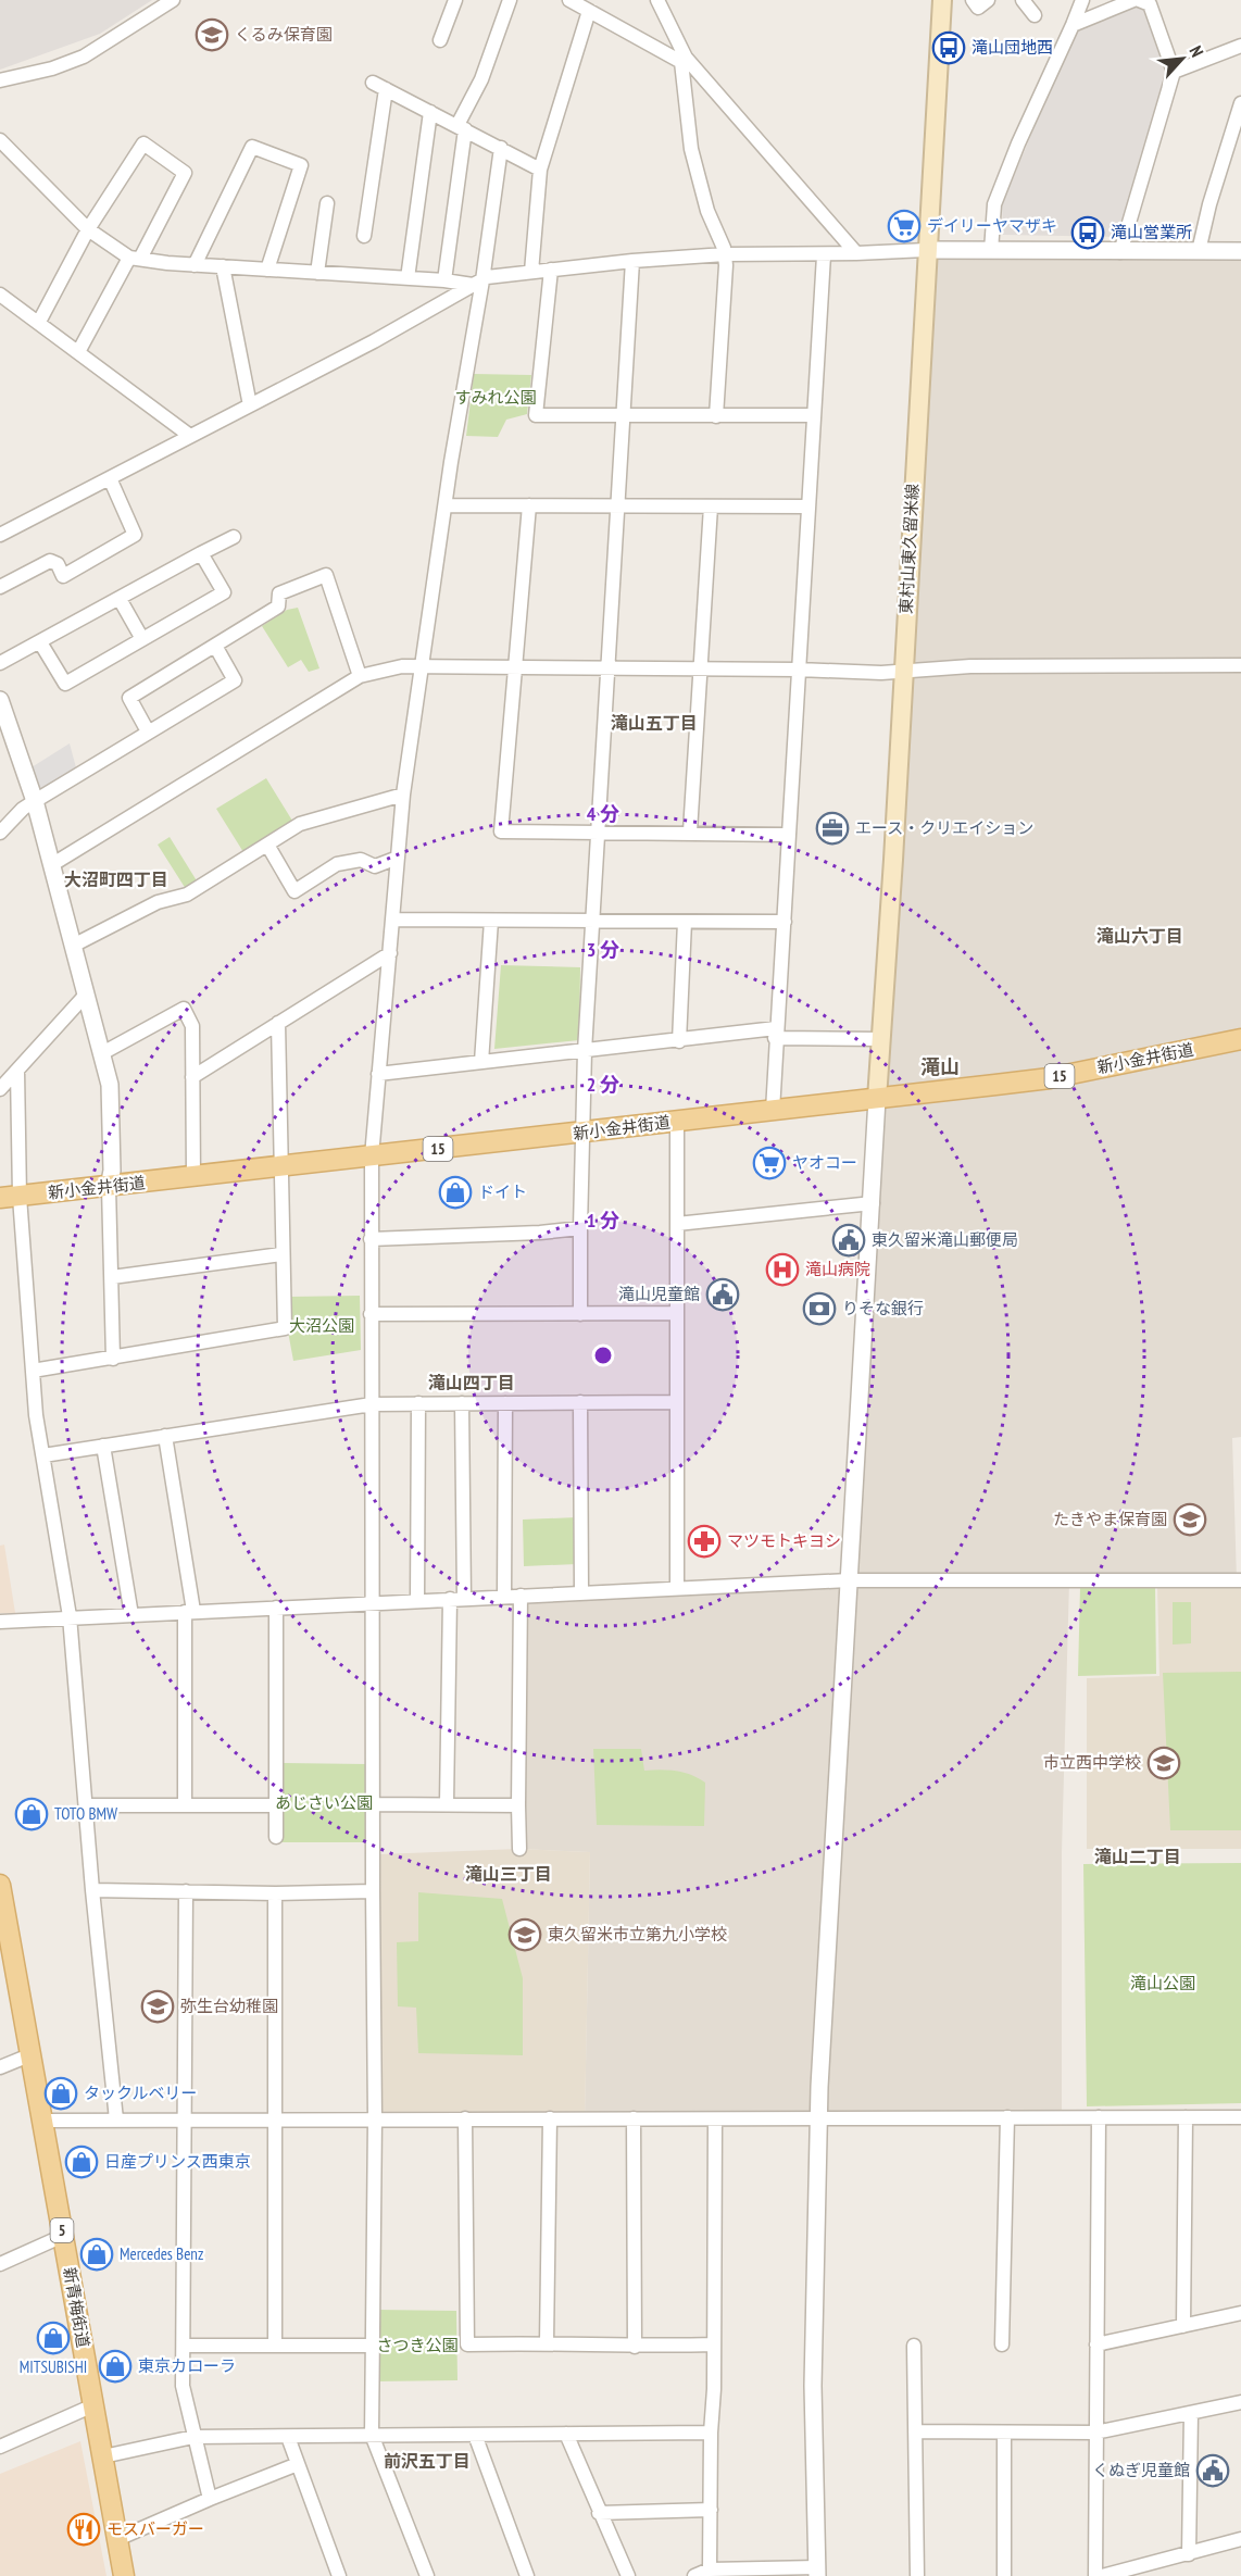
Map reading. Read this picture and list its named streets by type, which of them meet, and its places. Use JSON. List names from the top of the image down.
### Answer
{
  "streets": {
    "main road": [
      "東村山東久留米線",
      "新小金井街道",
      "15",
      "5",
      "新青梅街道"
    ]
  },
  "crossings": [
    ["東村山東久留米線", "新小金井街道"]
  ],
  "districts": [
    "滝山五丁目",
    "大沼町四丁目",
    "滝山六丁目",
    "滝山",
    "滝山四丁目",
    "滝山二丁目",
    "滝山三丁目",
    "前沢五丁目"
  ],
  "parks": [
    "すみれ公園",
    "大沼公園",
    "あじさい公園",
    "滝山公園",
    "さつき公園"
  ],
  "places": {
    "school or university": [
      "くるみ保育園",
      "たきやま保育園",
      "市立西中学校",
      "東久留米市立第九小学校",
      "弥生台幼稚園"
    ],
    "bus stop": ["滝山団地西", "滝山営業所"],
    "supermarket": ["デイリーヤマザキ", "ヤオコー"],
    "office": ["エース・クリエイション"],
    "shop": [
      "ドイト",
      "TOTO BMW",
      "タックルベリー",
      "日産プリンス西東京",
      "Mercedes Benz",
      "MITSUBISHI",
      "東京カローラ"
    ],
    "public building": ["東久留米滝山郵便局", "滝山児童館", "くぬぎ児童館"],
    "hospital": ["滝山病院"],
    "bank": ["りそな銀行"],
    "pharmacy": ["マツモトキヨシ"],
    "restaurant": ["モスバーガー"]
  },
  "north": "top right",
  "rings": [
    "4 分",
    "3 分",
    "2 分",
    "1 分"
  ]
}
